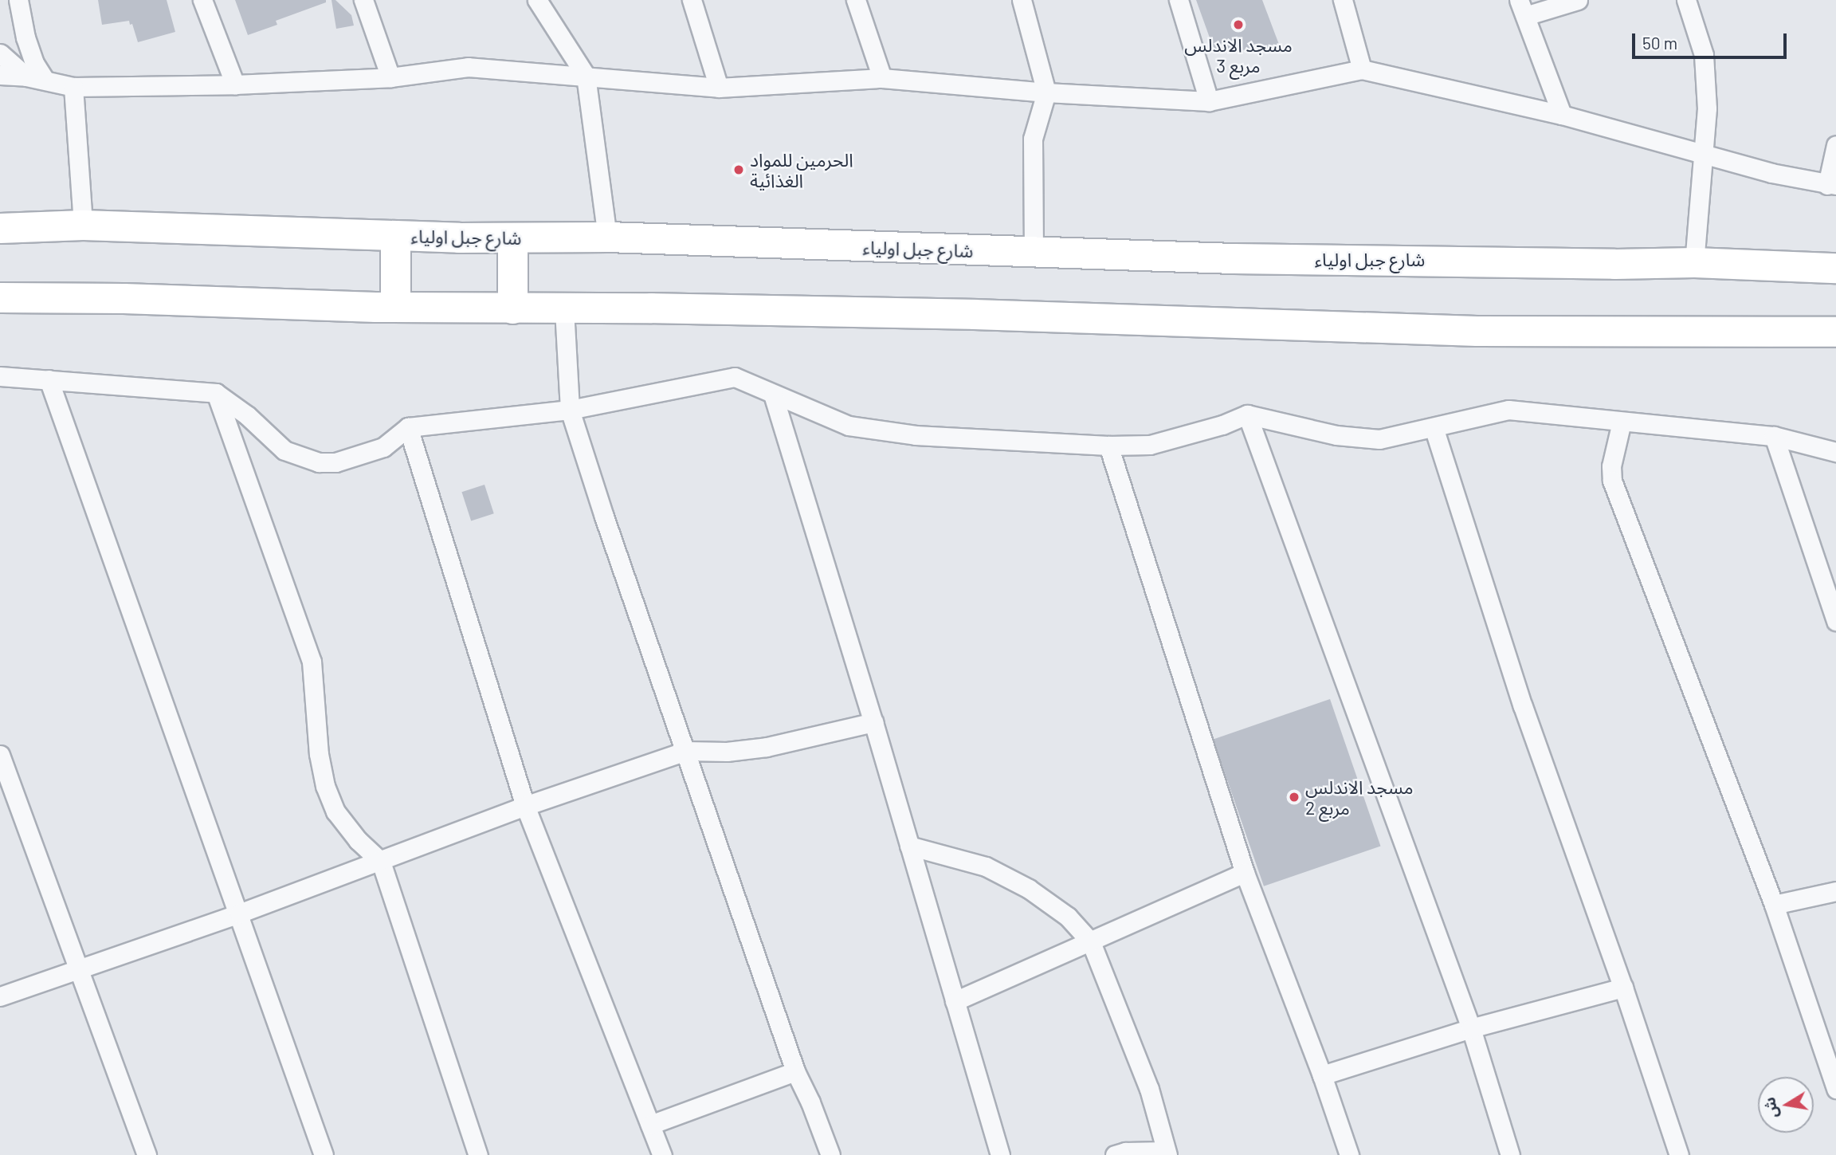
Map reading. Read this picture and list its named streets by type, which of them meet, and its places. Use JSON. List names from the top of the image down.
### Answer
{
  "streets": {
    "highway": ["شارع جبل اولياء"]
  },
  "places": ["مسجد الاندلس مربع 3", "الحرمين للمواد الغذائية", "مسجد الاندلس مربع 2"],
  "scale_bar": "50 m",
  "north": "left"
}
